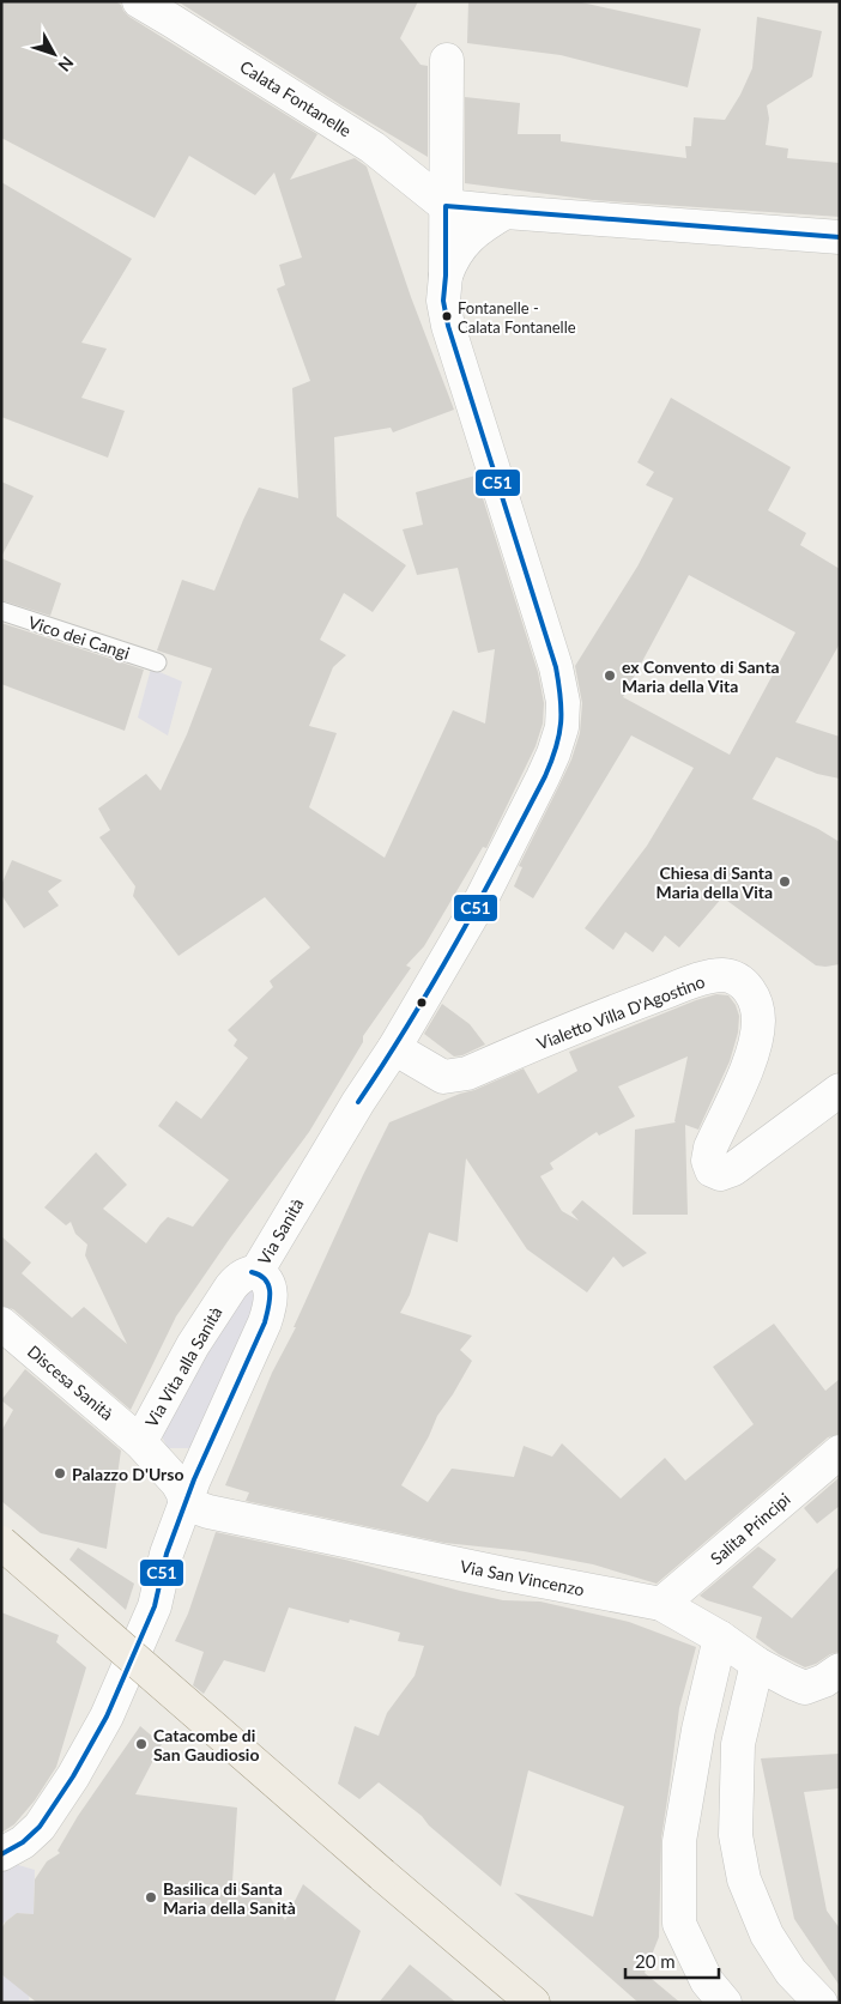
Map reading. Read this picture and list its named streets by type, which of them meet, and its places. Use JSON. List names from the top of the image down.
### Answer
{
  "streets": {
    "street": [
      "Calata Fontanelle",
      "Vialetto Villa D'Agostino",
      "Via Sanità",
      "Via Vita alla Sanità",
      "Discesa Sanità",
      "Salita Principi",
      "Via San Vincenzo"
    ],
    "lane": ["Vico dei Cangi"]
  },
  "crossings": [
    ["Vialetto Villa D'Agostino", "Via Sanità"],
    ["Via Sanità", "Via Vita alla Sanità"],
    ["Via Vita alla Sanità", "Discesa Sanità"],
    ["Via Vita alla Sanità", "Via San Vincenzo"],
    ["Salita Principi", "Via San Vincenzo"]
  ],
  "places": [
    "Fontanelle - Calata Fontanelle",
    "ex Convento di Santa Maria della Vita",
    "Chiesa di Santa Maria della Vita",
    "Palazzo D'Urso",
    "Catacombe di San Gaudiosio",
    "Basilica di Santa Maria della Sanità"
  ],
  "lines": ["transit line C51"],
  "scale_bar": "20 m",
  "north": "bottom right"
}
